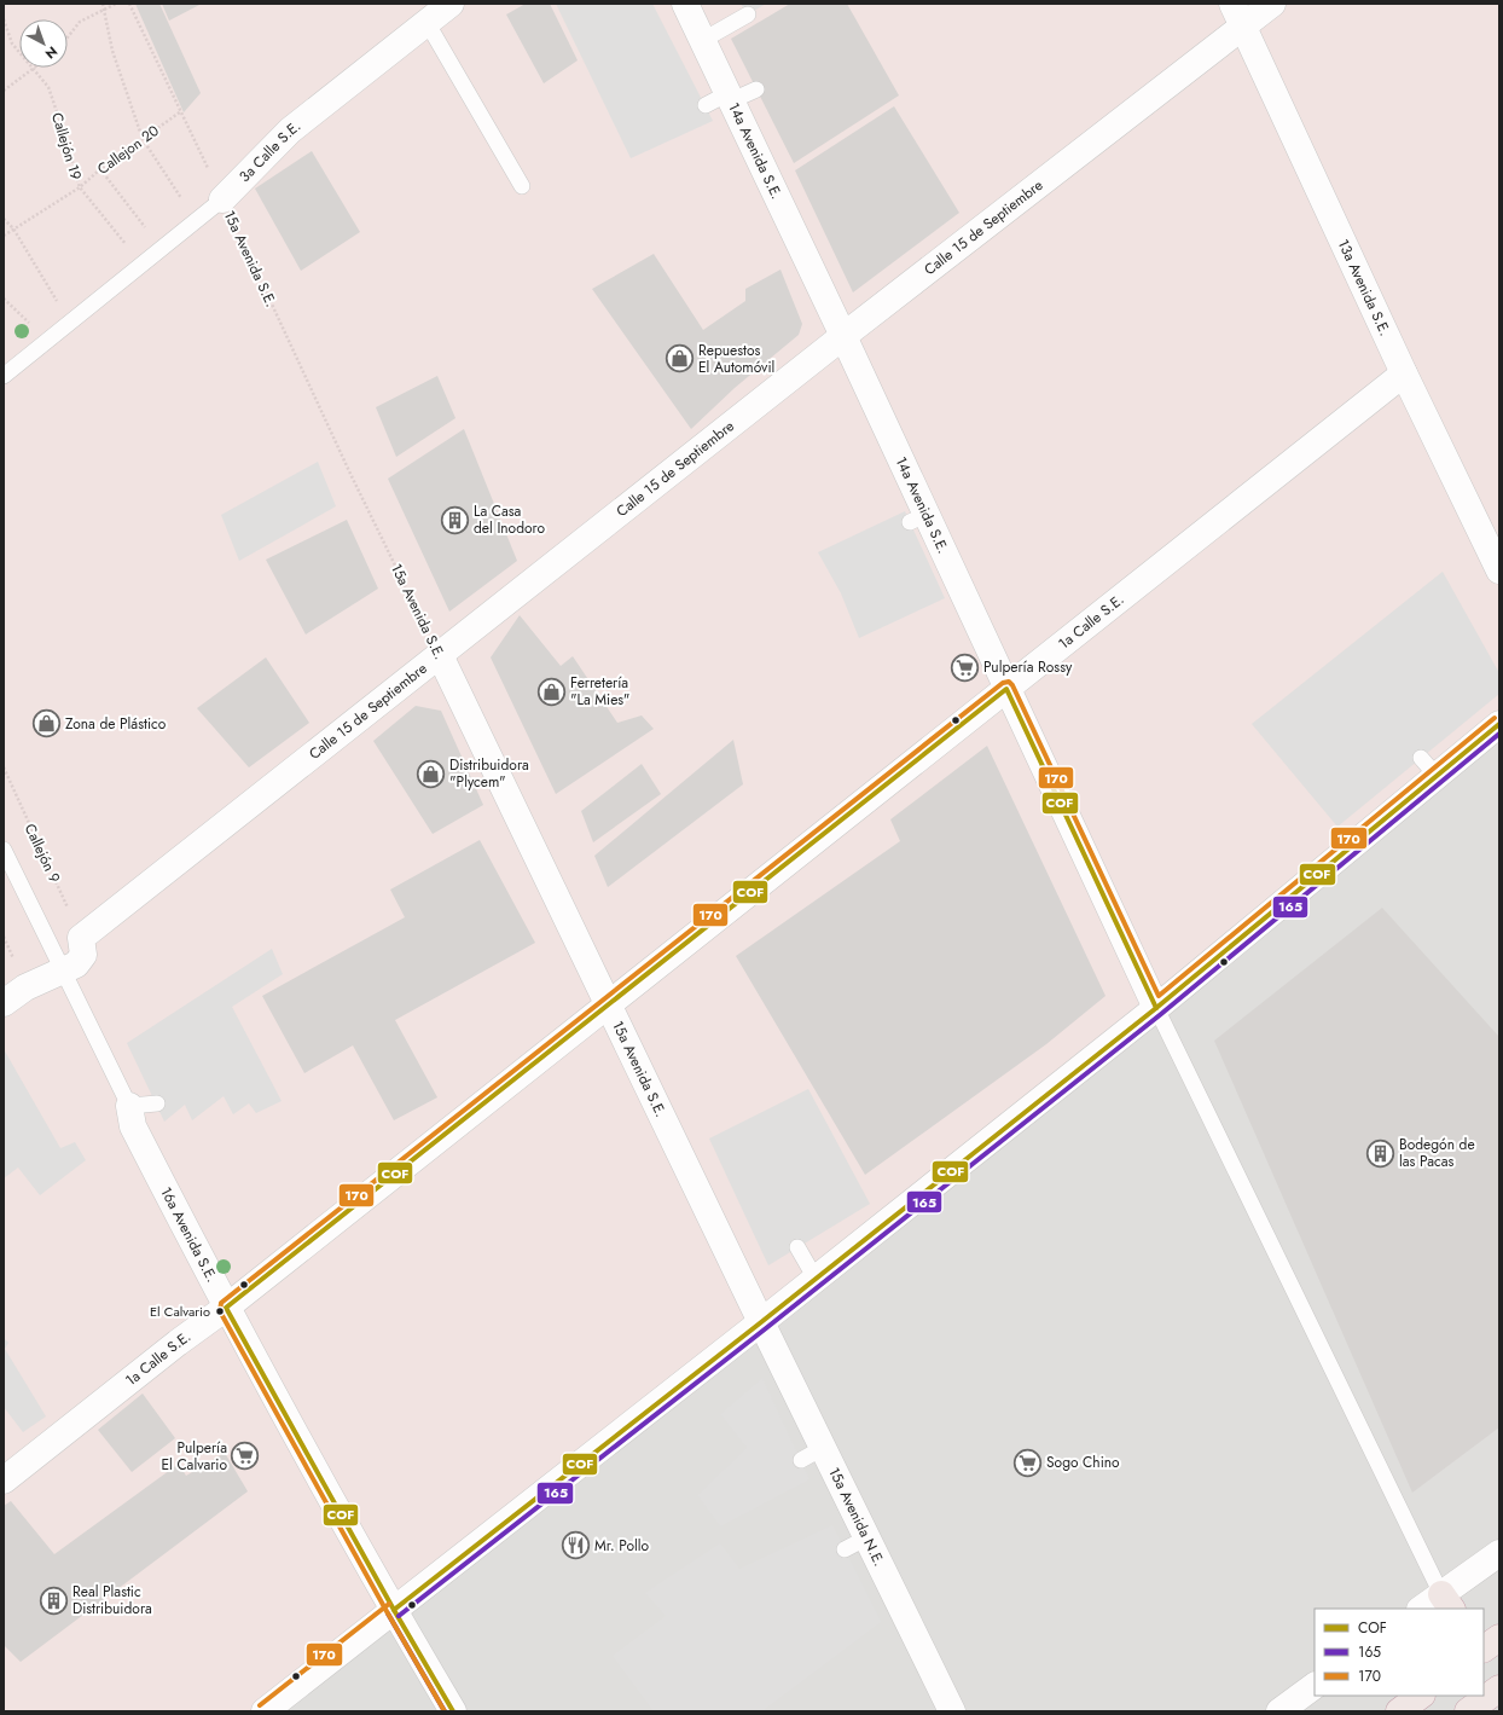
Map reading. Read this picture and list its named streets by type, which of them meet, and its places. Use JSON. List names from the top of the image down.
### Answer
{
  "streets": {
    "street": [
      "14a Avenida S.E.",
      "3a Calle S.E.",
      "Calle 15 de Septiembre",
      "15a Avenida S.E.",
      "13a Avenida S.E.",
      "1a Calle S.E.",
      "16a Avenida S.E.",
      "15a Avenida N.E."
    ],
    "path": ["Callejón 19", "Callejon 20", "Callejón 9"]
  },
  "crossings": [
    ["Callejón 19", "Callejon 20"],
    ["Callejón 19", "3a Calle S.E."],
    ["Callejon 20", "15a Avenida S.E."],
    ["14a Avenida S.E.", "Calle 15 de Septiembre"],
    ["14a Avenida S.E.", "1a Calle S.E."],
    ["3a Calle S.E.", "15a Avenida S.E."],
    ["Calle 15 de Septiembre", "15a Avenida S.E."],
    ["Calle 15 de Septiembre", "13a Avenida S.E."],
    ["Calle 15 de Septiembre", "Callejón 9"],
    ["15a Avenida S.E.", "1a Calle S.E."],
    ["15a Avenida S.E.", "15a Avenida N.E."],
    ["13a Avenida S.E.", "1a Calle S.E."],
    ["1a Calle S.E.", "16a Avenida S.E."]
  ],
  "places": {
    "shop": [
      "Repuestos El Automóvil",
      "Ferretería \"La Mies\"",
      "Zona de Plástico",
      "Distribuidora \"Plycem\""
    ],
    "building": ["La Casa del Inodoro", "Bodegón de las Pacas", "Real Plastic Distribuidora"],
    "supermarket": ["Pulpería Rossy", "Pulpería El Calvario", "Sogo Chino"],
    "other": ["El Calvario"],
    "restaurant": ["Mr. Pollo"]
  },
  "lines": ["transit line 170", "transit line COF", "transit line 165"],
  "legend": ["COF", "165", "170"],
  "north": "bottom right"
}
